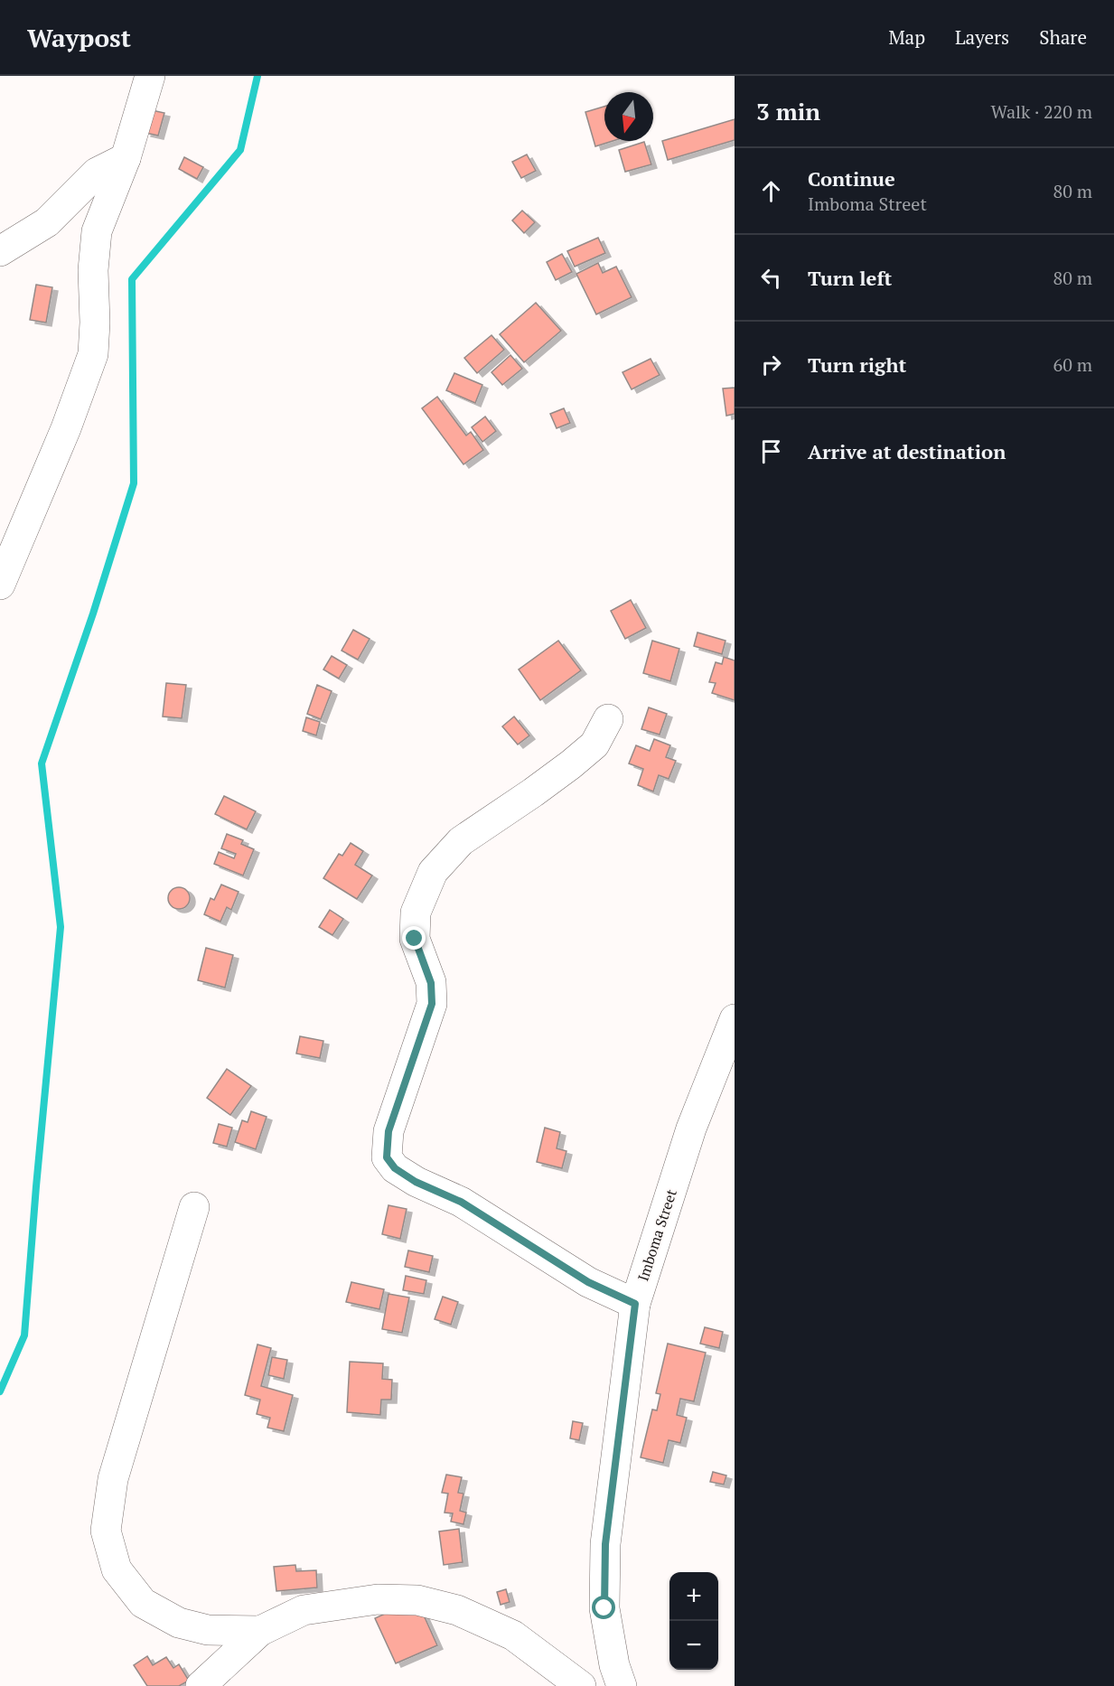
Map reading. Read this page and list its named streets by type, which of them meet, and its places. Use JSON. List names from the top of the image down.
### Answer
{
  "streets": {
    "street": ["Imboma Street"]
  },
  "north": "bottom",
  "page": {
    "header": "Waypost",
    "nav": ["Map", "Layers", "Share"],
    "heading": ["3 min", "Walk · 220 m"],
    "list": [
      ["Continue", "Imboma Street", "80 m"],
      ["Turn left", "80 m"],
      ["Turn right", "60 m"],
      "Arrive at destination"
    ],
    "map_buttons": ["+", "−"]
  }
}
